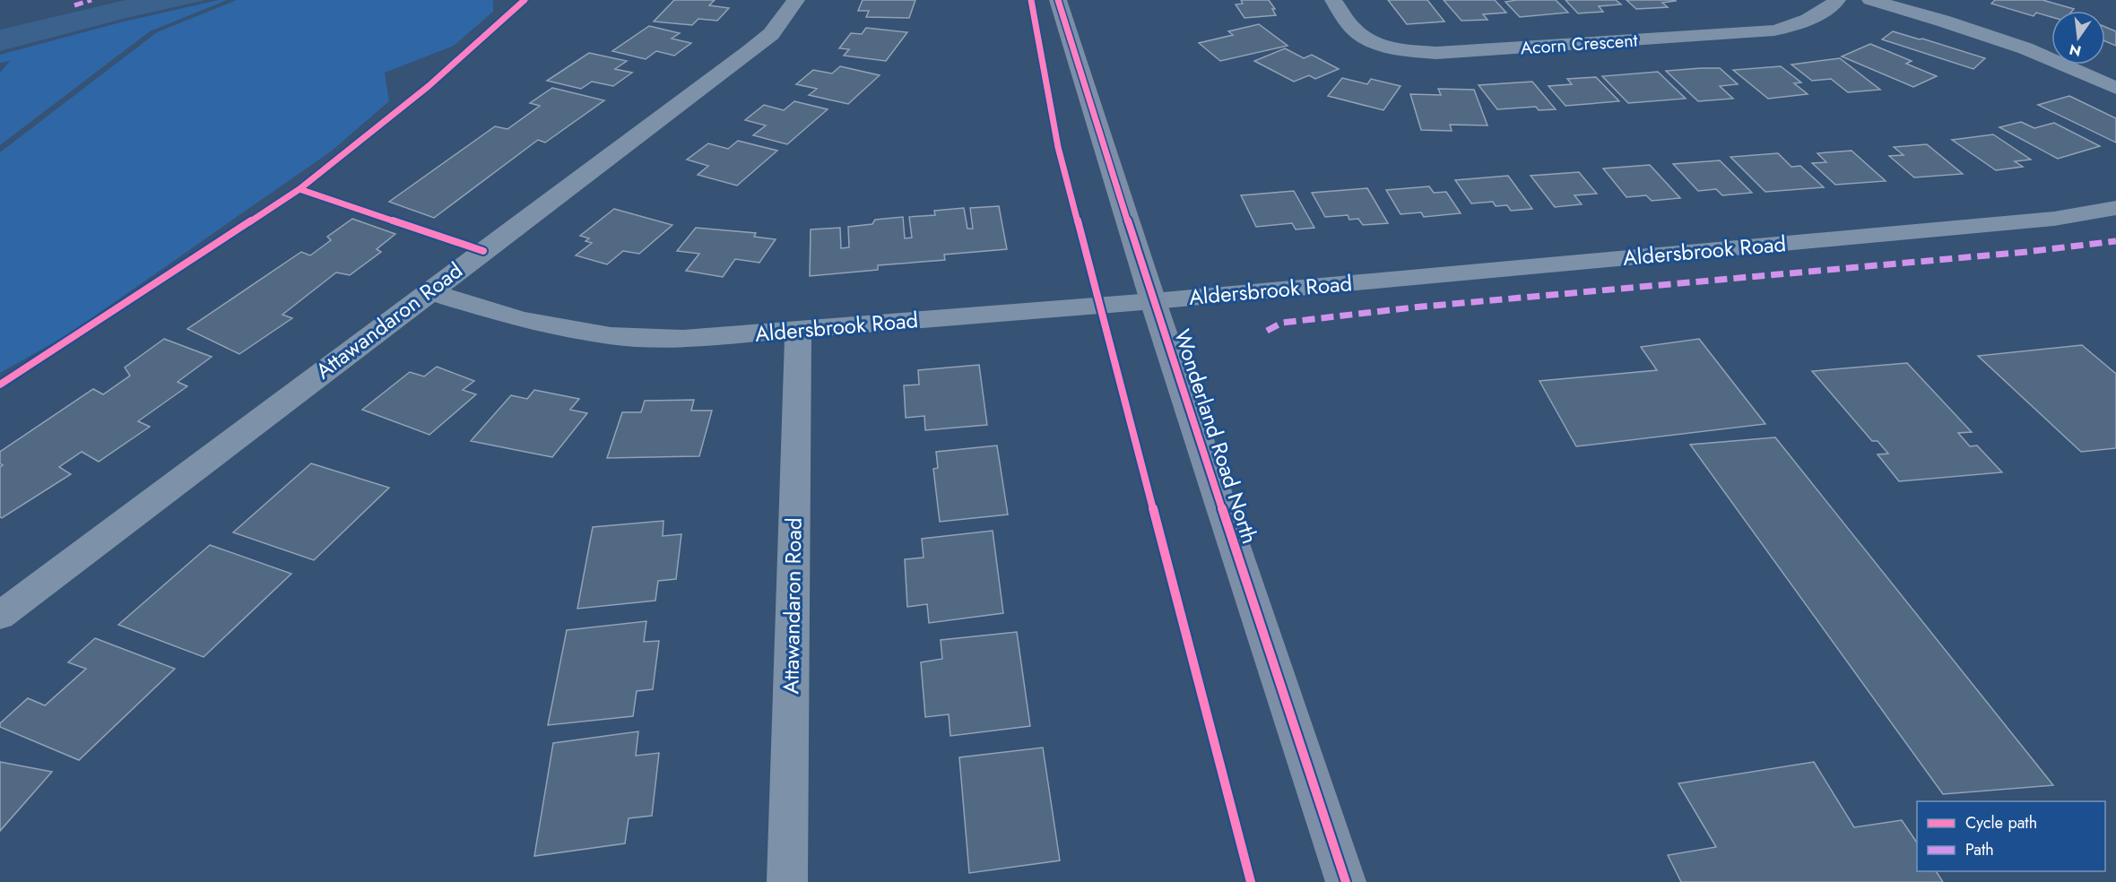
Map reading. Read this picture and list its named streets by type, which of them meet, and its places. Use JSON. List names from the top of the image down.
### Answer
{
  "streets": {
    "main road": ["Wonderland Road North"],
    "street": ["Acorn Crescent", "Aldersbrook Road", "Attawandaron Road"]
  },
  "crossings": [
    ["Aldersbrook Road", "Attawandaron Road"],
    ["Aldersbrook Road", "Wonderland Road North"]
  ],
  "legend": ["Cycle path", "Path"],
  "north": "bottom"
}
